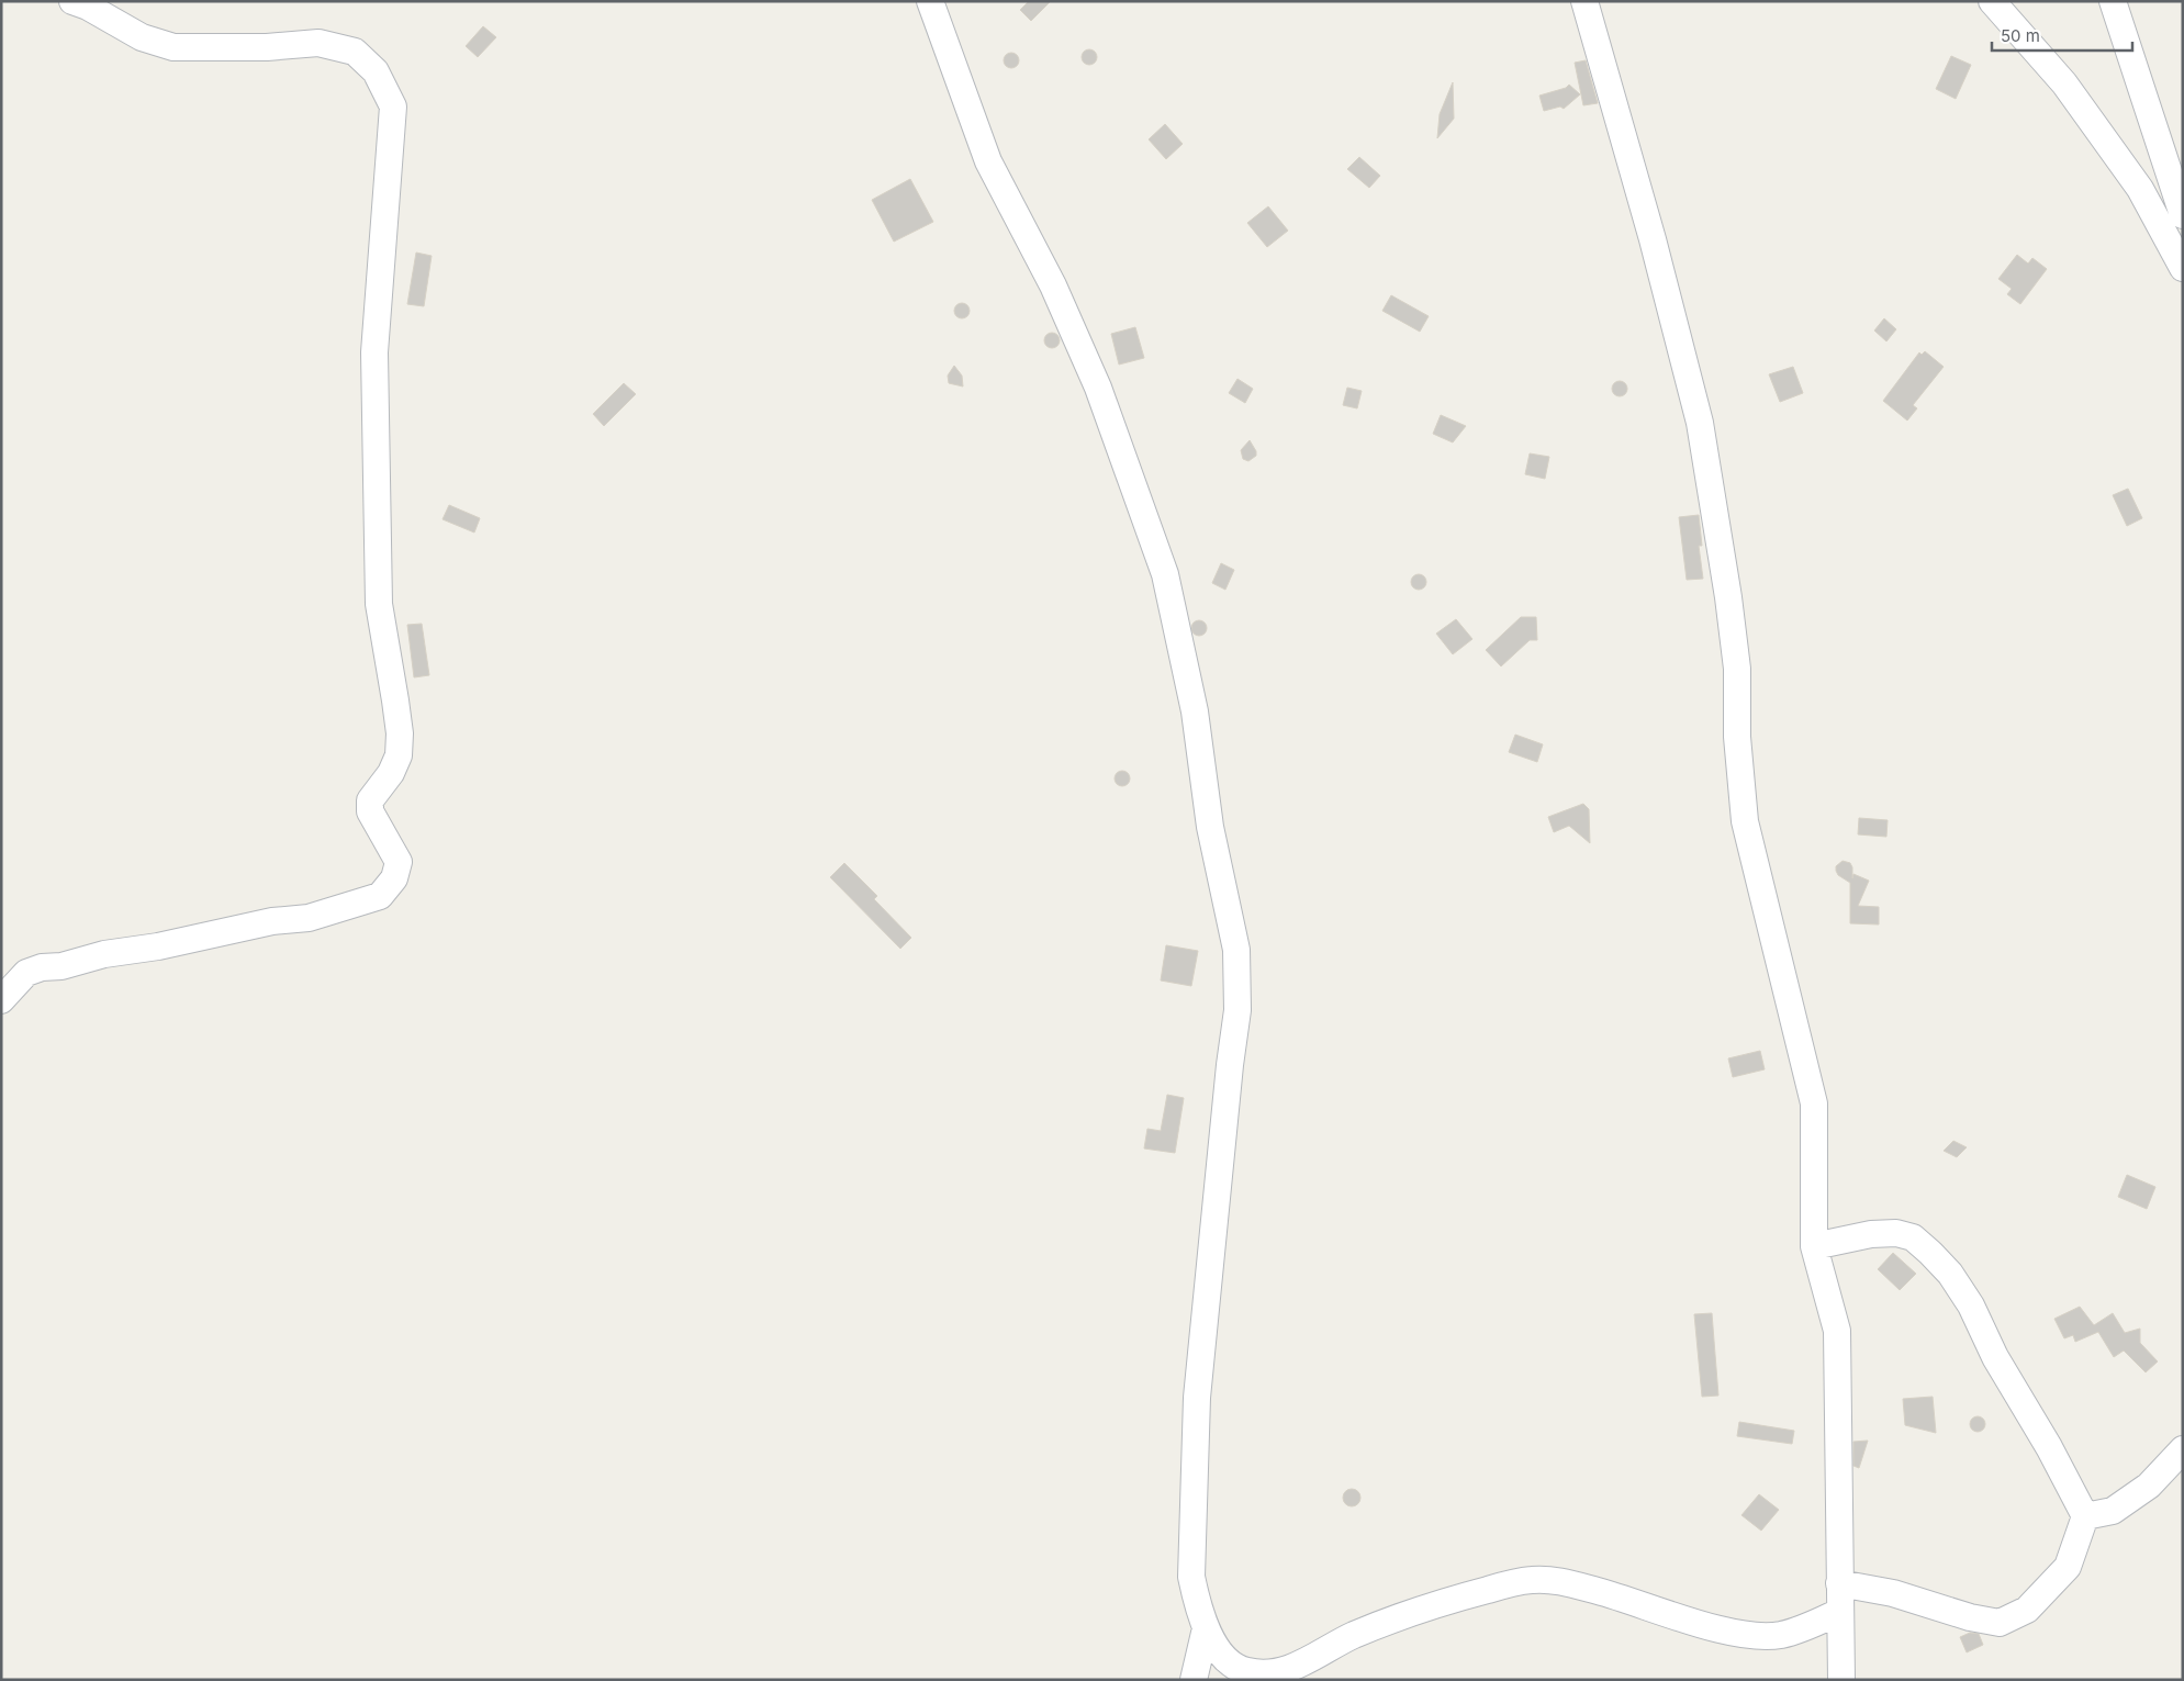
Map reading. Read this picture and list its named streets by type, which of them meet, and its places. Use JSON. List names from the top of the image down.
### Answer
{
  "scale_bar": "50 m"
}
